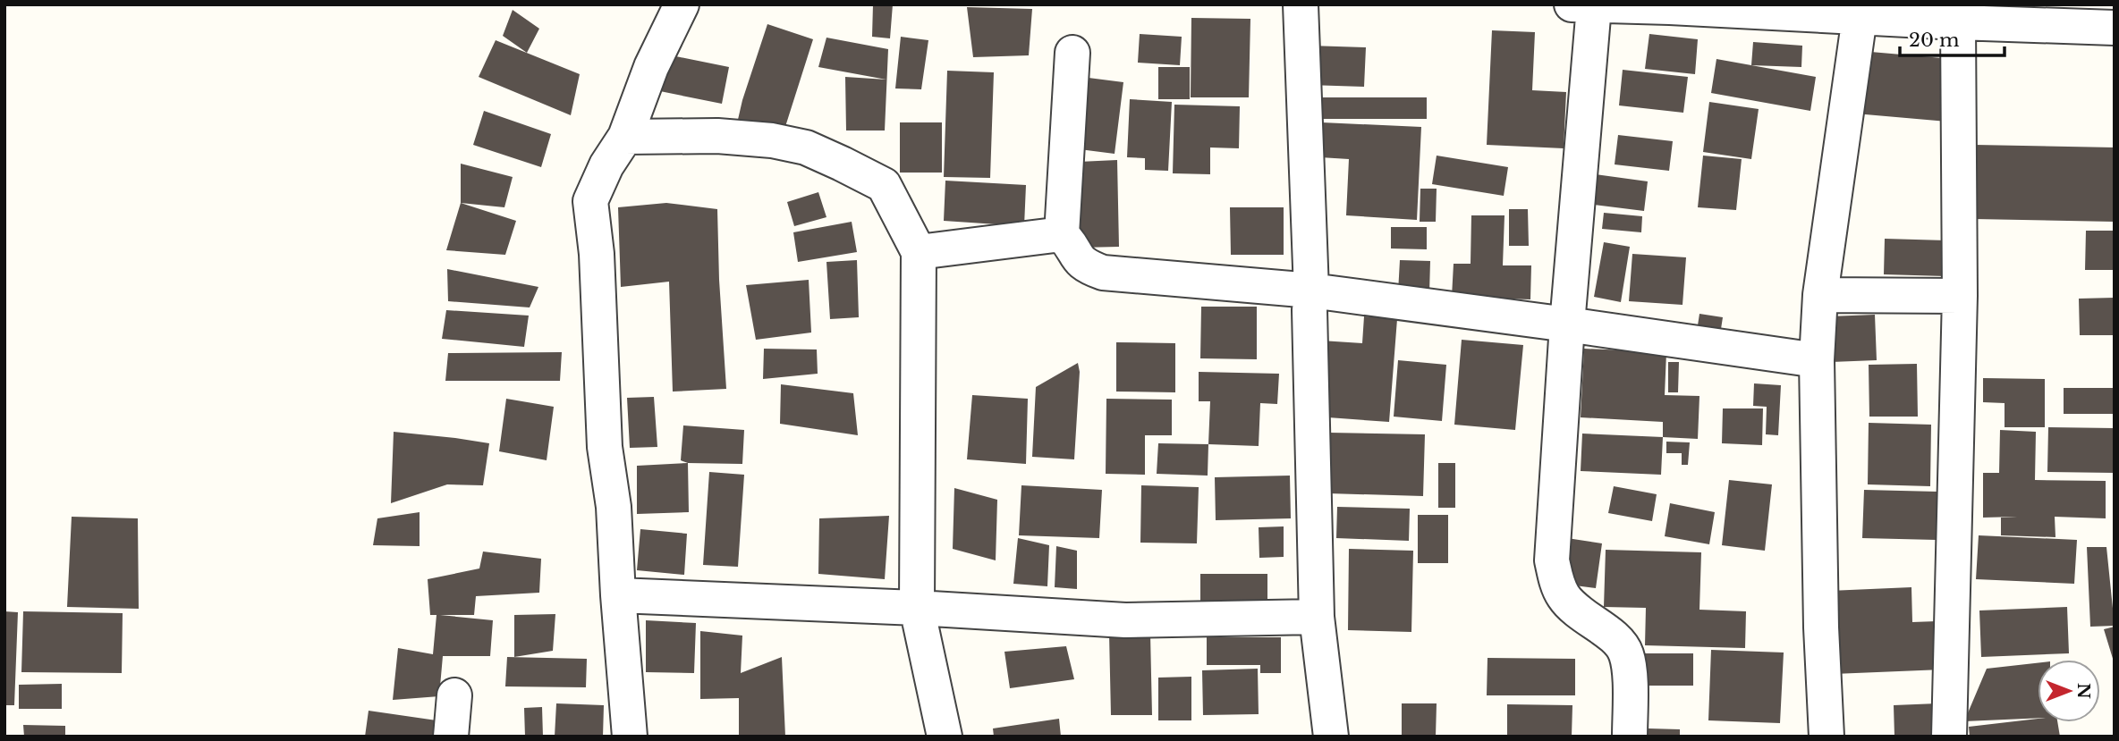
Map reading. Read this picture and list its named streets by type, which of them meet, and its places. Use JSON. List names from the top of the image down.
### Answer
{
  "scale_bar": "20 m",
  "north": "right"
}
